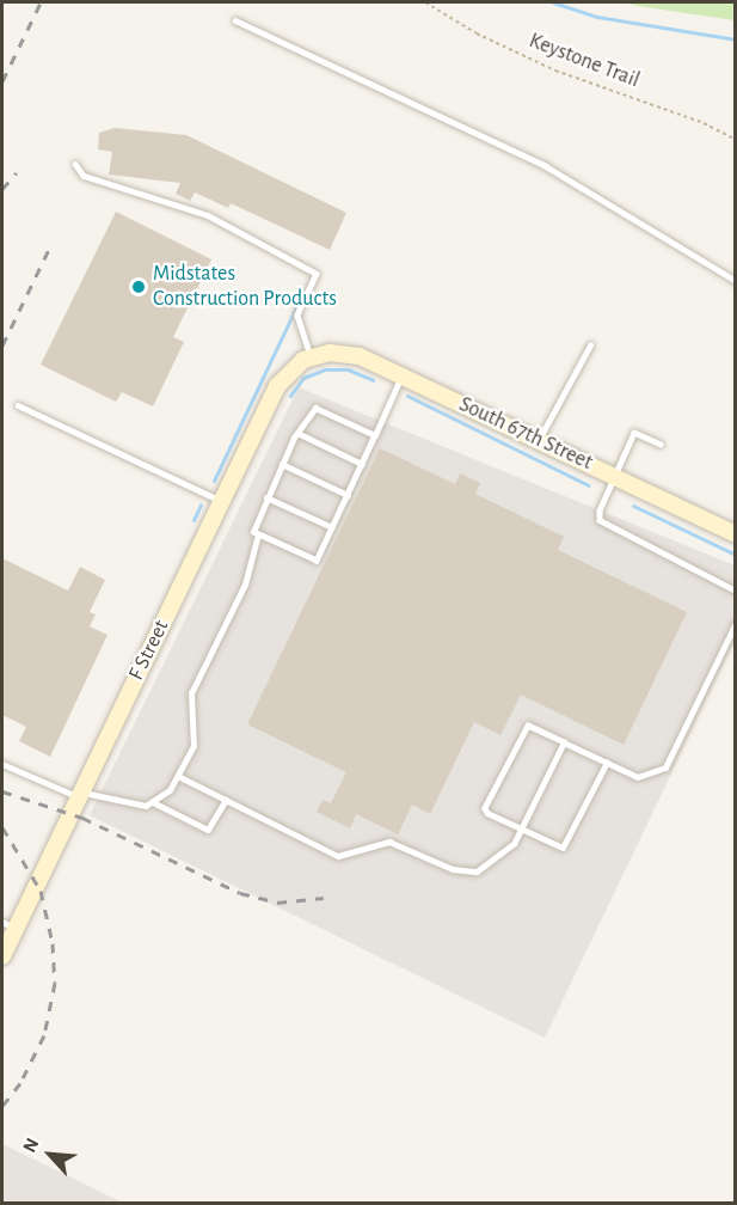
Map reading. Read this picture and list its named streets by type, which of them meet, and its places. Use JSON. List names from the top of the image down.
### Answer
{
  "streets": {
    "street": ["South 67th Street", "F Street"],
    "path": ["Keystone Trail"]
  },
  "crossings": [
    ["South 67th Street", "F Street"]
  ],
  "places": ["Midstates Construction Products"],
  "north": "top left"
}
